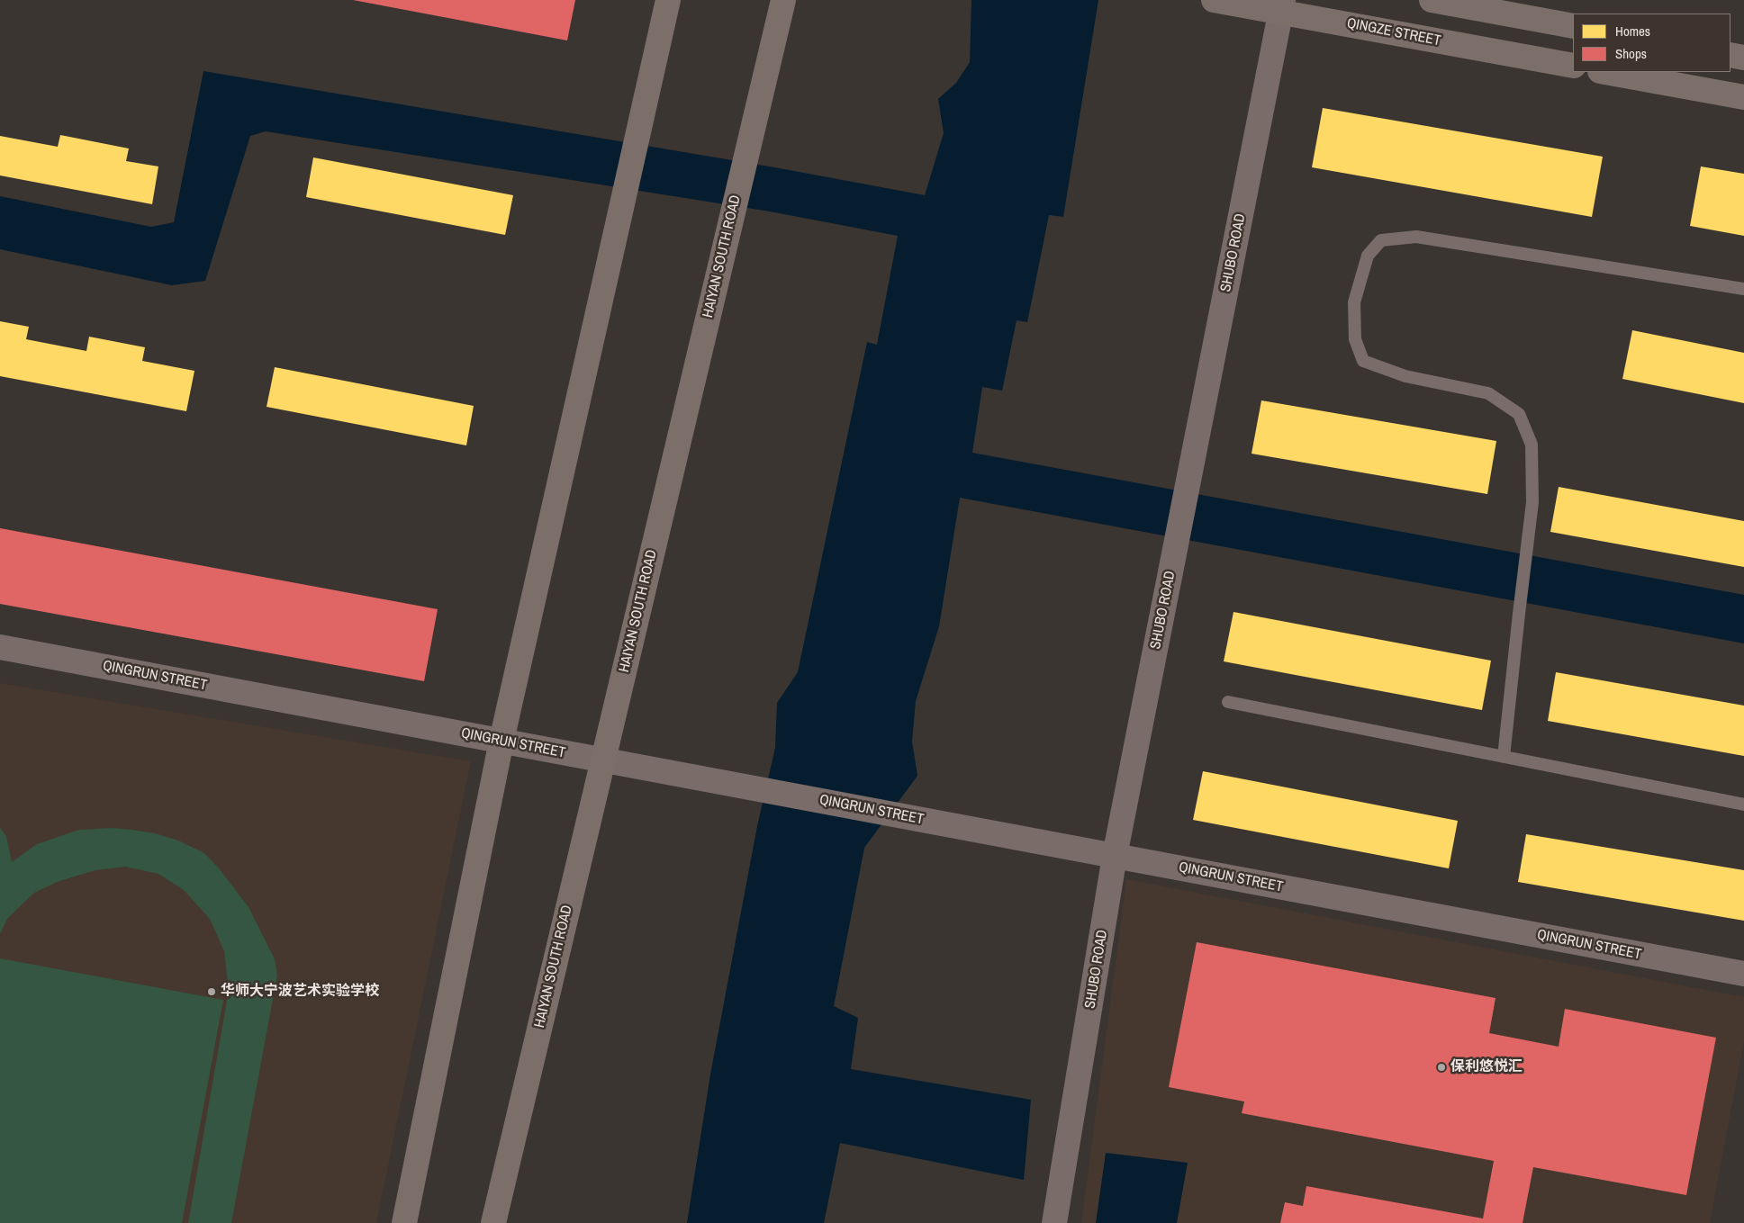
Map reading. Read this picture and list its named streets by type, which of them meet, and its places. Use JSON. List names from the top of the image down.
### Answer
{
  "streets": {
    "main road": ["QINGZE STREET", "HAIYAN SOUTH ROAD"],
    "street": ["SHUBO ROAD", "QINGRUN STREET"]
  },
  "crossings": [
    ["QINGZE STREET", "SHUBO ROAD"],
    ["SHUBO ROAD", "QINGRUN STREET"],
    ["HAIYAN SOUTH ROAD", "QINGRUN STREET"]
  ],
  "places": ["华师大宁波艺术实验学校", "保利悠悦汇"],
  "legend": ["Homes", "Shops"]
}
